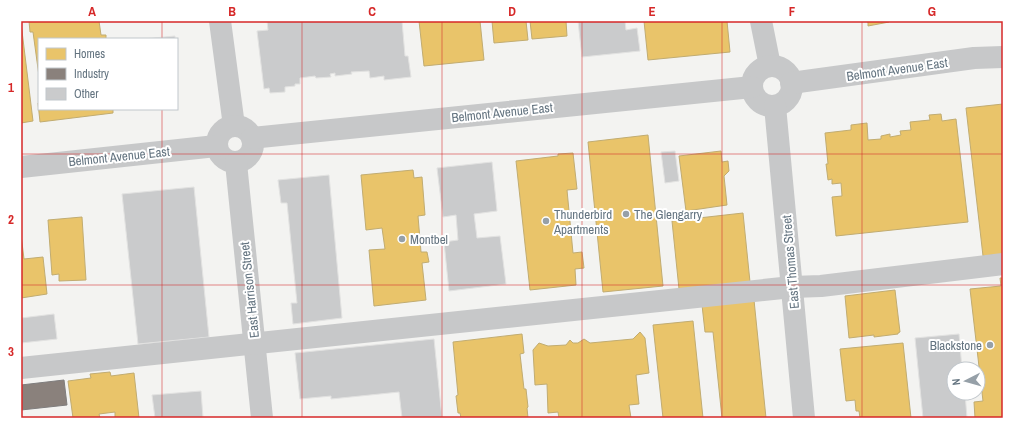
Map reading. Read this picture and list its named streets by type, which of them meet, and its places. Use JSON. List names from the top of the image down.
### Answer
{
  "streets": {
    "street": ["Belmont Avenue East", "East Thomas Street", "East Harrison Street"]
  },
  "crossings": [
    ["Belmont Avenue East", "East Thomas Street"],
    ["Belmont Avenue East", "East Harrison Street"]
  ],
  "places": [
    "The Glengarry",
    "Thunderbird Apartments",
    "Montbel",
    "Blackstone"
  ],
  "legend": ["Homes", "Industry", "Other"],
  "north": "left",
  "grid": {
    "columns": [
      "A",
      "B",
      "C",
      "D",
      "E",
      "F",
      "G"
    ],
    "rows": ["1", "2", "3"]
  }
}
